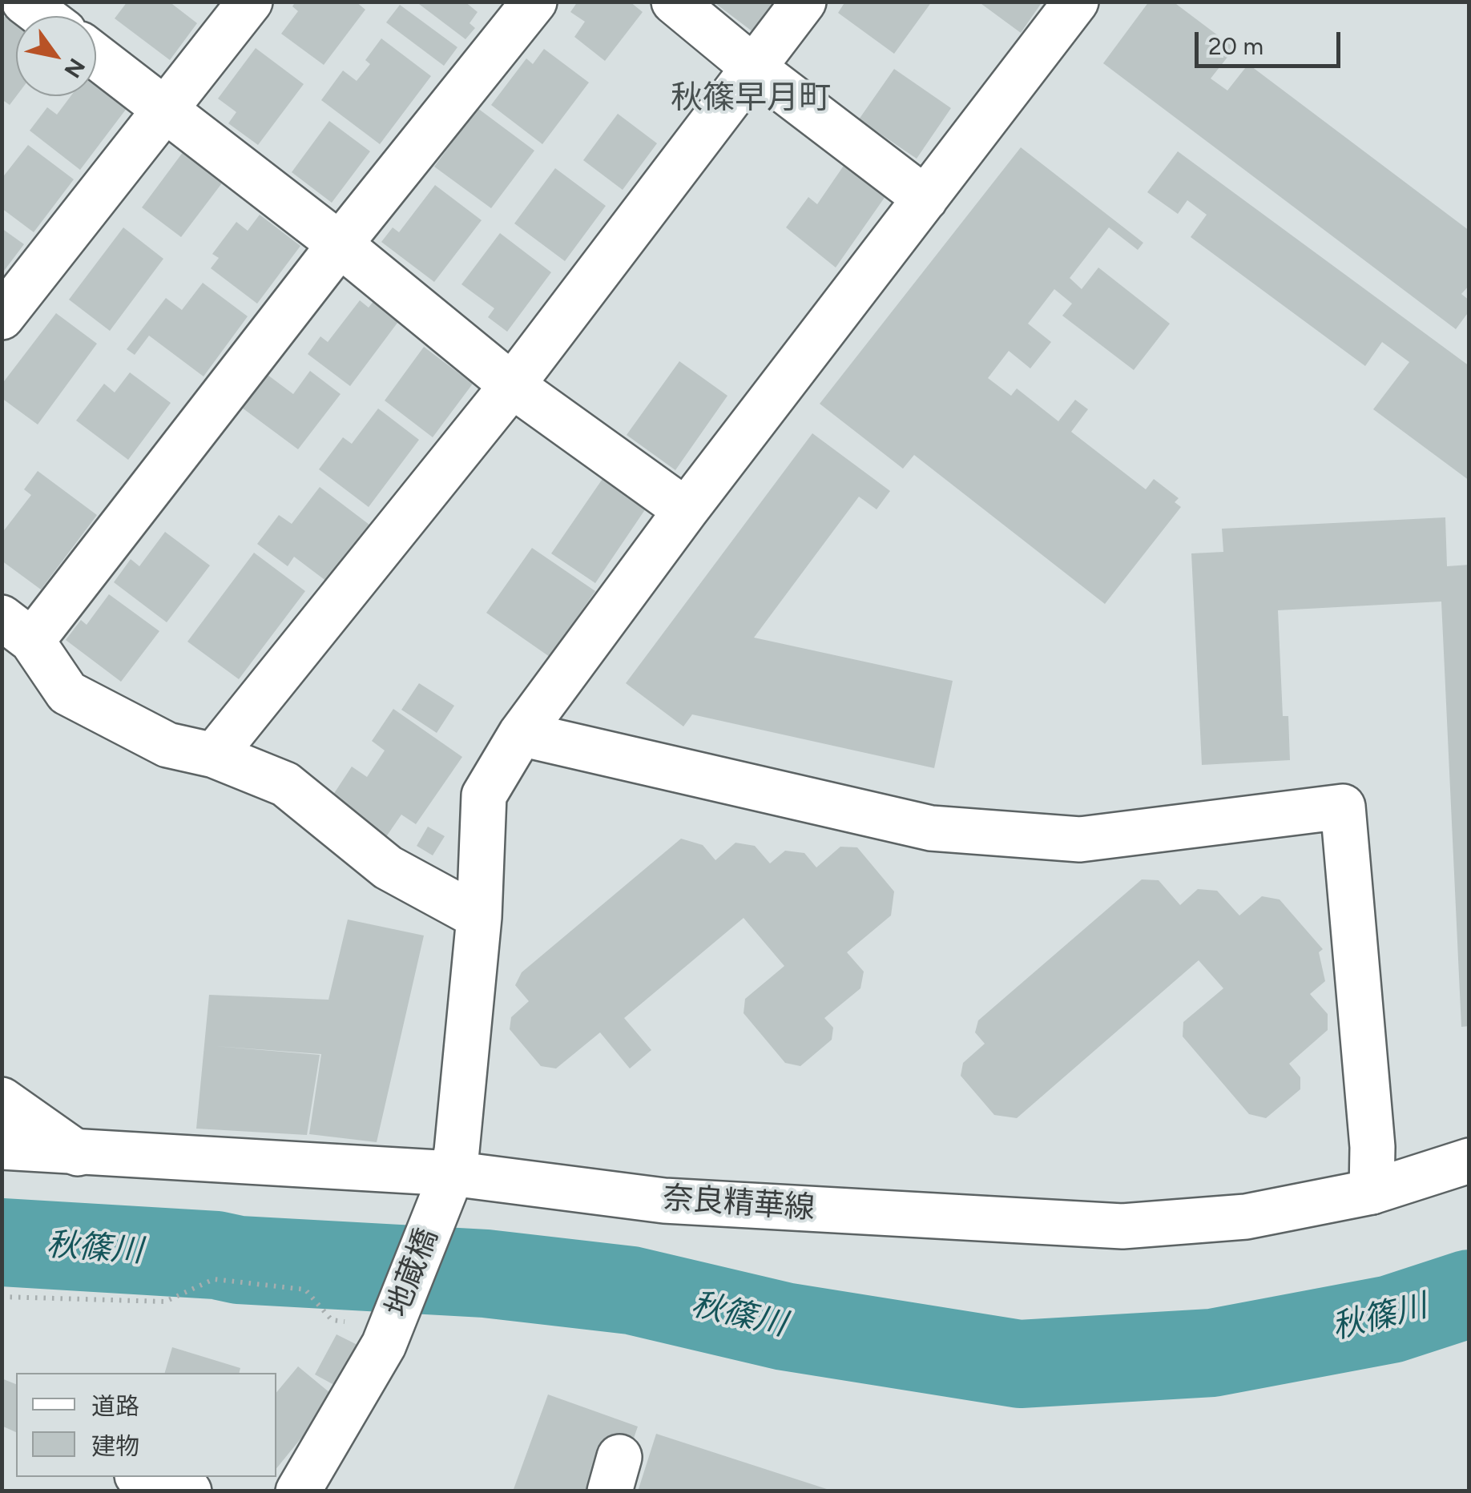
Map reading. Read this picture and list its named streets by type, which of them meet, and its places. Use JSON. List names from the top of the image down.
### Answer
{
  "streets": {
    "street": ["奈良精華線", "地蔵橋"]
  },
  "crossings": [
    ["奈良精華線", "地蔵橋"]
  ],
  "districts": ["秋篠早月町"],
  "water": ["秋篠川"],
  "legend": ["道路", "建物"],
  "scale_bar": "20 m",
  "north": "bottom right"
}
